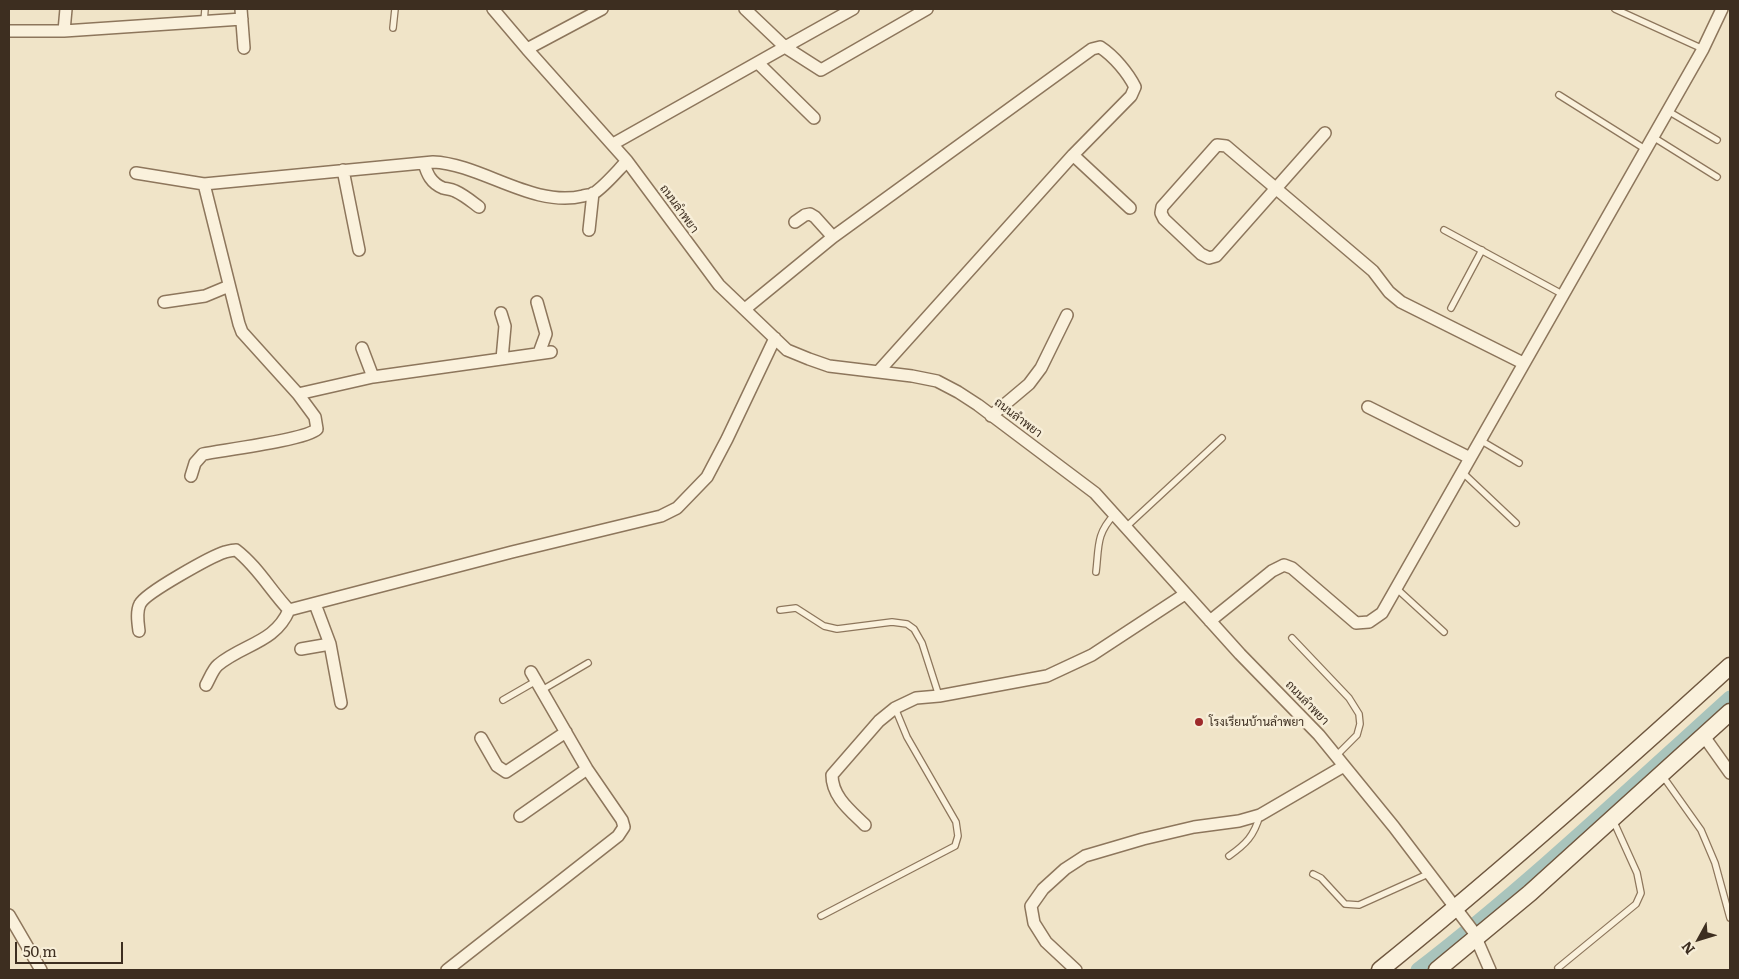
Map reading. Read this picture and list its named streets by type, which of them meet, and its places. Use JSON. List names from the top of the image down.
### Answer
{
  "streets": {
    "street": ["ถนนลำพยา"]
  },
  "places": ["โรงเรียนบ้านลำพยา"],
  "scale_bar": "50 m",
  "north": "bottom left"
}
